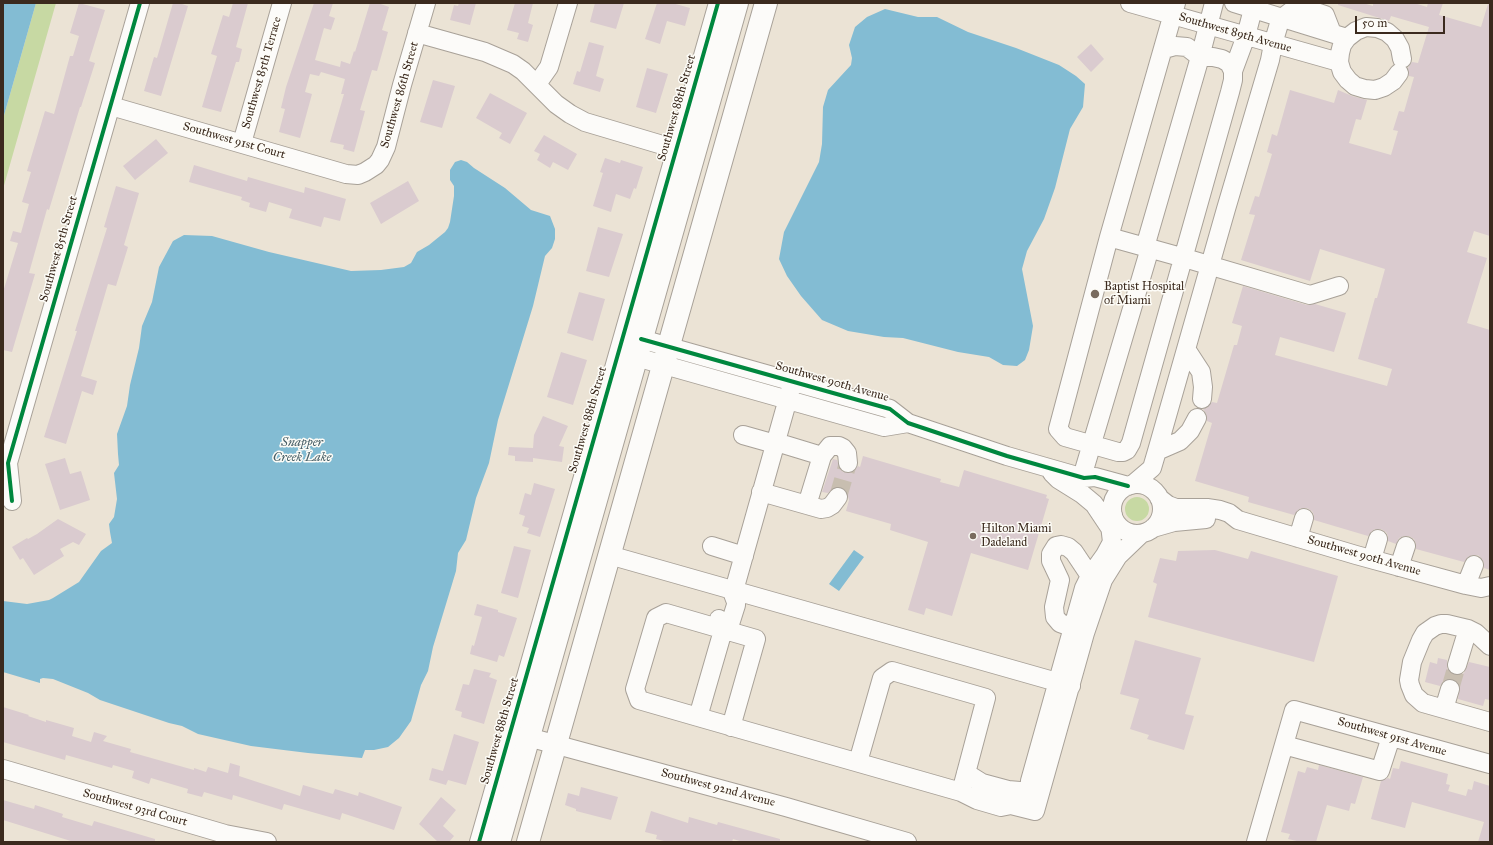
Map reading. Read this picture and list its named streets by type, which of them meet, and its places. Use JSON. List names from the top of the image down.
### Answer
{
  "streets": {
    "main road": ["Southwest 88th Street"],
    "street": [
      "Southwest 89th Avenue",
      "Southwest 85th Terrace",
      "Southwest 86th Street",
      "Southwest 91st Court",
      "Southwest 85th Street",
      "Southwest 90th Avenue",
      "Southwest 91st Avenue",
      "Southwest 92nd Avenue",
      "Southwest 93rd Court"
    ]
  },
  "crossings": [
    ["Southwest 85th Terrace", "Southwest 91st Court"],
    ["Southwest 86th Street", "Southwest 91st Court"],
    ["Southwest 88th Street", "Southwest 90th Avenue"],
    ["Southwest 88th Street", "Southwest 92nd Avenue"],
    ["Southwest 91st Court", "Southwest 85th Street"]
  ],
  "water": ["Snapper Creek Lake"],
  "places": ["Baptist Hospital of Miami", "Hilton Miami Dadeland"],
  "scale_bar": "50 m"
}
